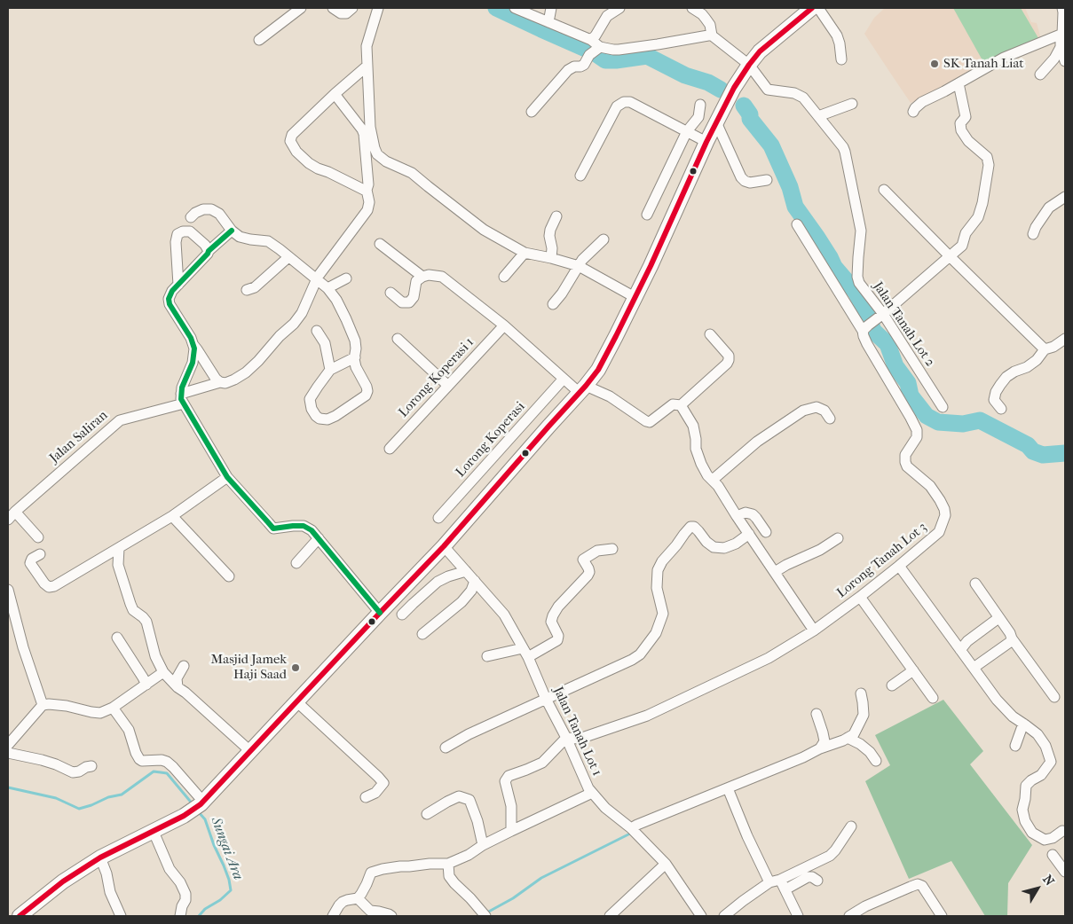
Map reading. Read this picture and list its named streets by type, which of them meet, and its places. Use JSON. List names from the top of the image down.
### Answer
{
  "streets": {
    "street": [
      "Jalan Tanah Lot 2",
      "Lorong Koperasi 1",
      "Jalan Saliran",
      "Lorong Koperasi",
      "Lorong Tanah Lot 3",
      "Jalan Tanah Lot 1"
    ]
  },
  "crossings": [
    ["Lorong Tanah Lot 3", "Jalan Tanah Lot 1"]
  ],
  "water": ["Sungai Ara"],
  "places": ["SK Tanah Liat", "Masjid Jamek Haji Saad"],
  "north": "top right"
}
